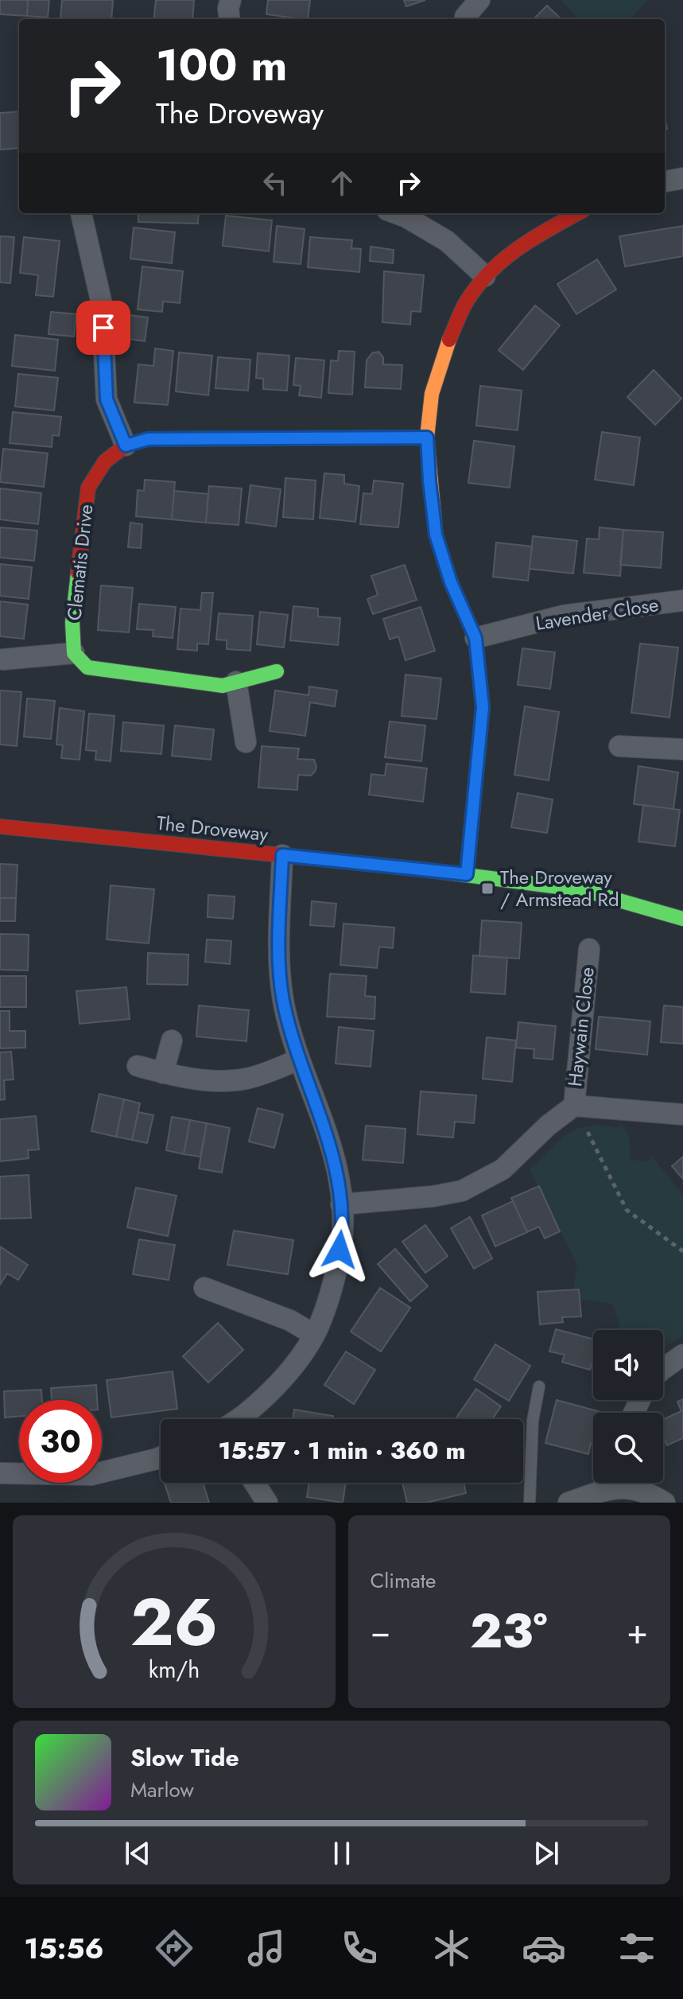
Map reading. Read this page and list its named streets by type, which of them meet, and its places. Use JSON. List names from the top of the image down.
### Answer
{
  "streets": {
    "street": [
      "Clematis Drive",
      "Lavender Close",
      "The Droveway",
      "Haywain Close"
    ]
  },
  "places": {
    "transit": ["The Droveway / Armstead Rd"]
  },
  "page": {
    "turn": ["100 m", "The Droveway"],
    "limit": "30",
    "trip": "15:57 · 1 min · 360 m",
    "tile": "Climate",
    "heat": ["−", "23°", "+"],
    "song": ["Slow Tide", "Marlow"],
    "tabs": "15:56",
    "gauge": ["26", "km/h"]
  }
}
